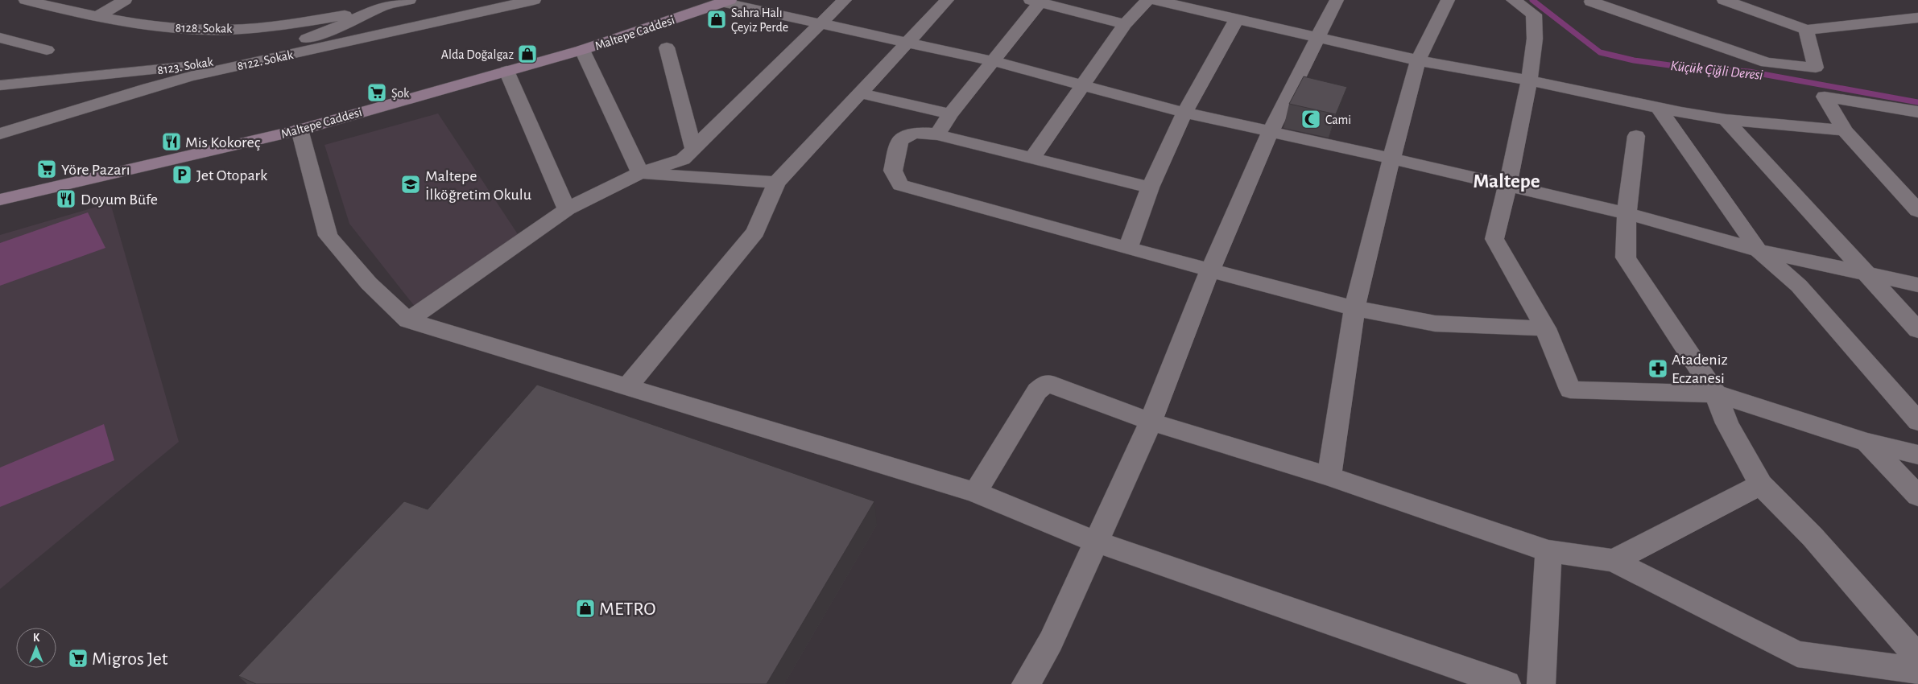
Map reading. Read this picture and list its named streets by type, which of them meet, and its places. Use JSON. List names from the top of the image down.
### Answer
{
  "streets": {
    "street": [
      "8128. Sokak",
      "Maltepe Caddesi",
      "8122. Sokak",
      "8123. Sokak"
    ]
  },
  "crossings": [
    ["8128. Sokak", "8123. Sokak"]
  ],
  "districts": ["Maltepe"],
  "water": ["Küçük Çiğli Deresi"],
  "places": {
    "shop": ["Sahra Halı Çeyiz Perde", "Alda Doğalgaz", "METRO"],
    "supermarket": ["Şok", "Yöre Pazarı", "Migros Jet"],
    "mosque": ["Cami"],
    "restaurant": ["Mis Kokoreç", "Doyum Büfe"],
    "parking": ["Jet Otopark"],
    "school or university": ["Maltepe İlköğretim Okulu"],
    "pharmacy": ["Atadeniz Eczanesi"]
  },
  "north": "top"
}
